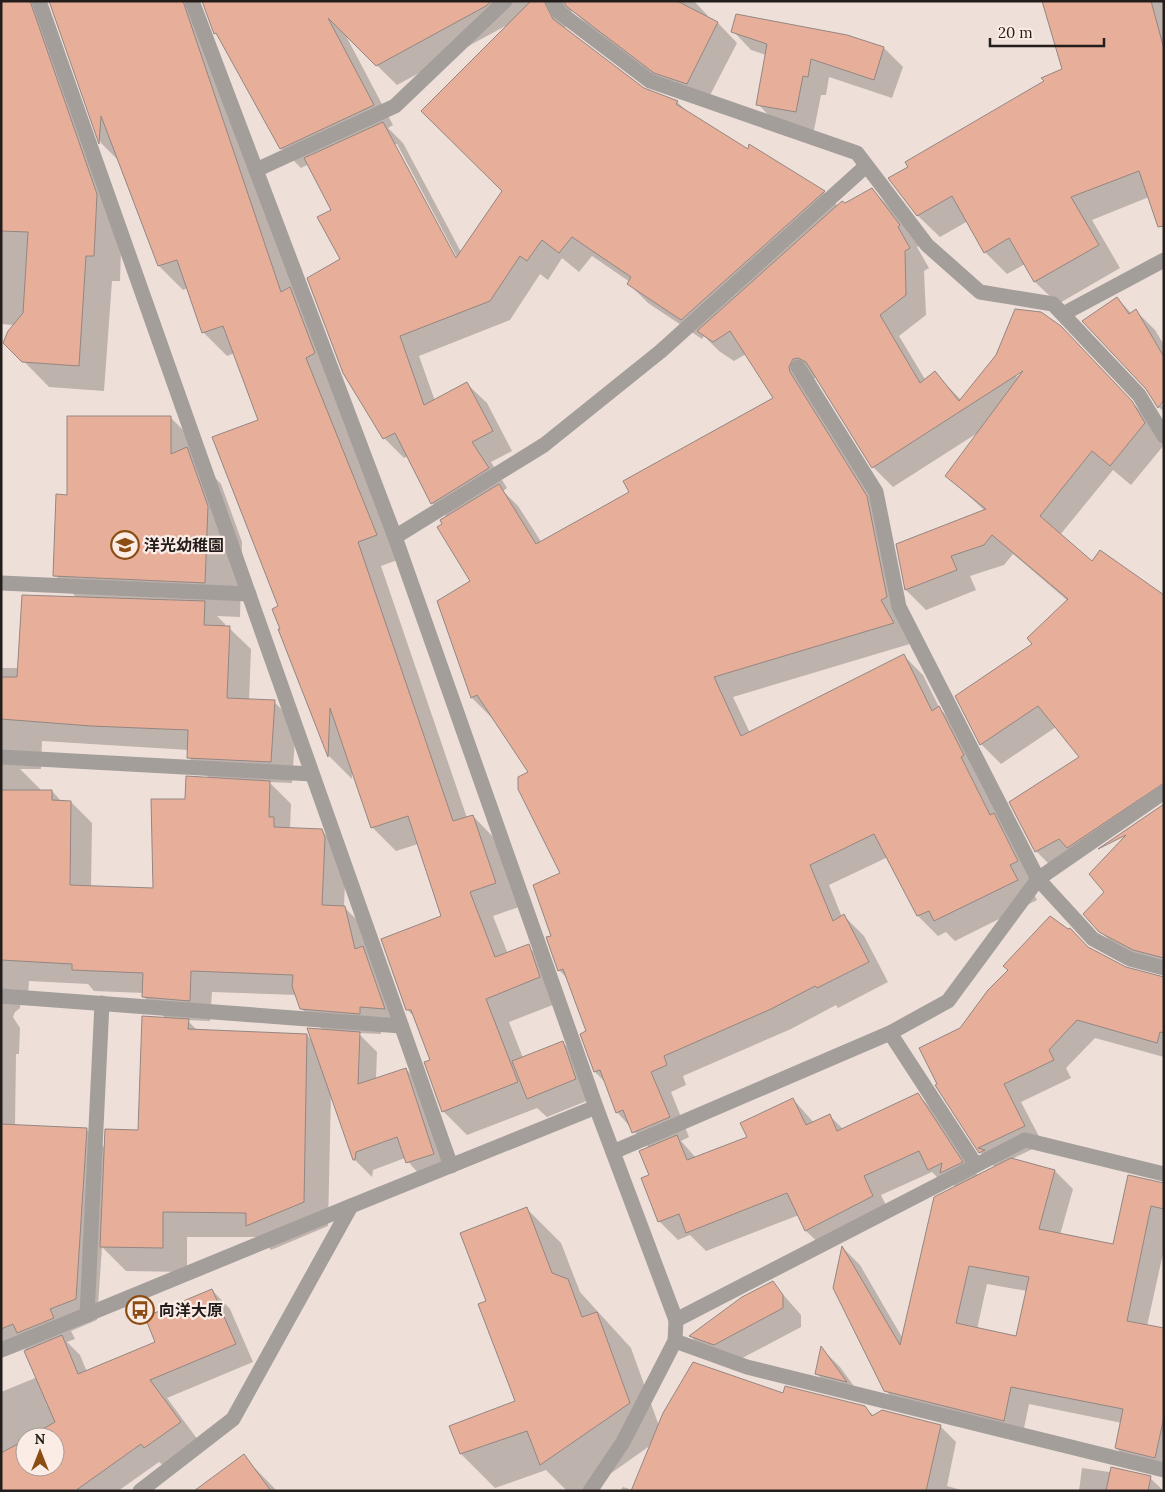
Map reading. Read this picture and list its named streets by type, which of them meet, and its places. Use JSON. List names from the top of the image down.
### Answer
{
  "places": {
    "school or university": ["洋光幼稚園"],
    "bus stop": ["向洋大原"]
  },
  "scale_bar": "20 m",
  "north": "top"
}
